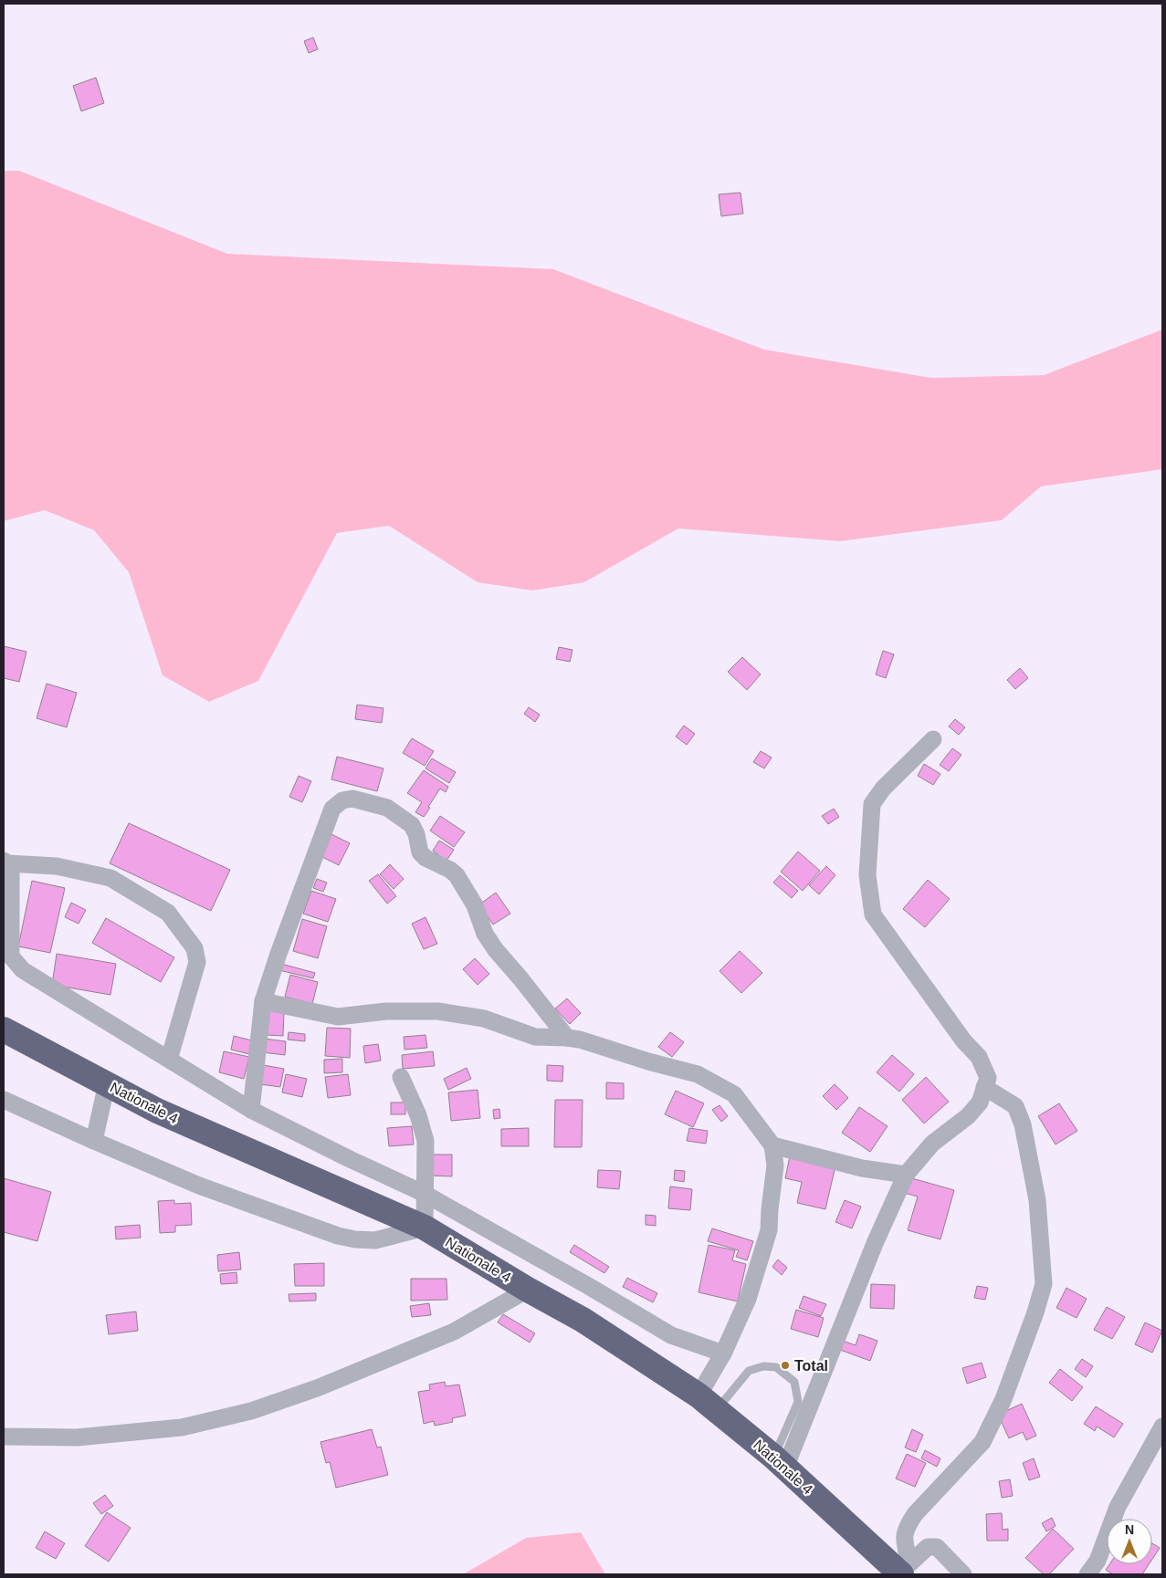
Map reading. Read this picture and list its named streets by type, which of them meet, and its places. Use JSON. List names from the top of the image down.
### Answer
{
  "streets": {
    "highway": ["Nationale 4"]
  },
  "places": ["Total"],
  "north": "top"
}
